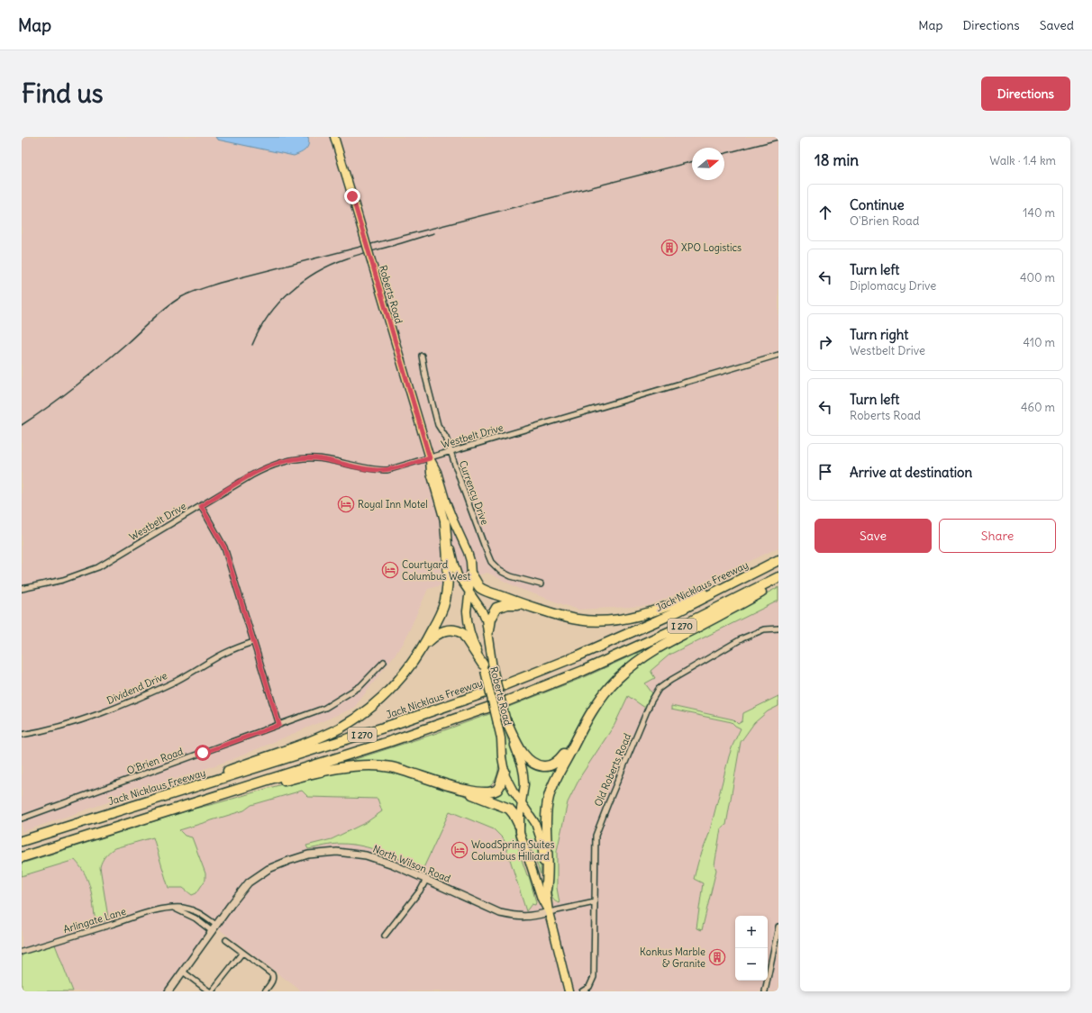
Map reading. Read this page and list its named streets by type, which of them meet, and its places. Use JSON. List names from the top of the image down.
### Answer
{
  "streets": {
    "highway": ["Jack Nicklaus Freeway", "I 270"],
    "main road": ["Roberts Road", "North Wilson Road"],
    "street": [
      "Westbelt Drive",
      "Currency Drive",
      "Dividend Drive",
      "O'Brien Road",
      "Old Roberts Road",
      "Arlingate Lane"
    ]
  },
  "crossings": [
    ["Roberts Road", "Westbelt Drive"],
    ["Roberts Road", "North Wilson Road"],
    ["Westbelt Drive", "Currency Drive"],
    ["Old Roberts Road", "North Wilson Road"],
    ["North Wilson Road", "Arlingate Lane"]
  ],
  "places": {
    "building": ["XPO Logistics", "Konkus Marble & Granite"],
    "hotel": ["Royal Inn Motel", "Courtyard Columbus West", "WoodSpring Suites Columbus Hilliard"]
  },
  "north": "right",
  "page": {
    "header": "Map",
    "nav": ["Map", "Directions", "Saved"],
    "buttons": [
      "Directions",
      ["Save", "Share"]
    ],
    "title": "Find us",
    "heading": ["18 min", "Walk · 1.4 km"],
    "list": [
      ["Continue", "O'Brien Road", "140 m"],
      ["Turn left", "Diplomacy Drive", "400 m"],
      ["Turn right", "Westbelt Drive", "410 m"],
      ["Turn left", "Roberts Road", "460 m"],
      "Arrive at destination"
    ],
    "map_buttons": ["+", "−"]
  }
}
